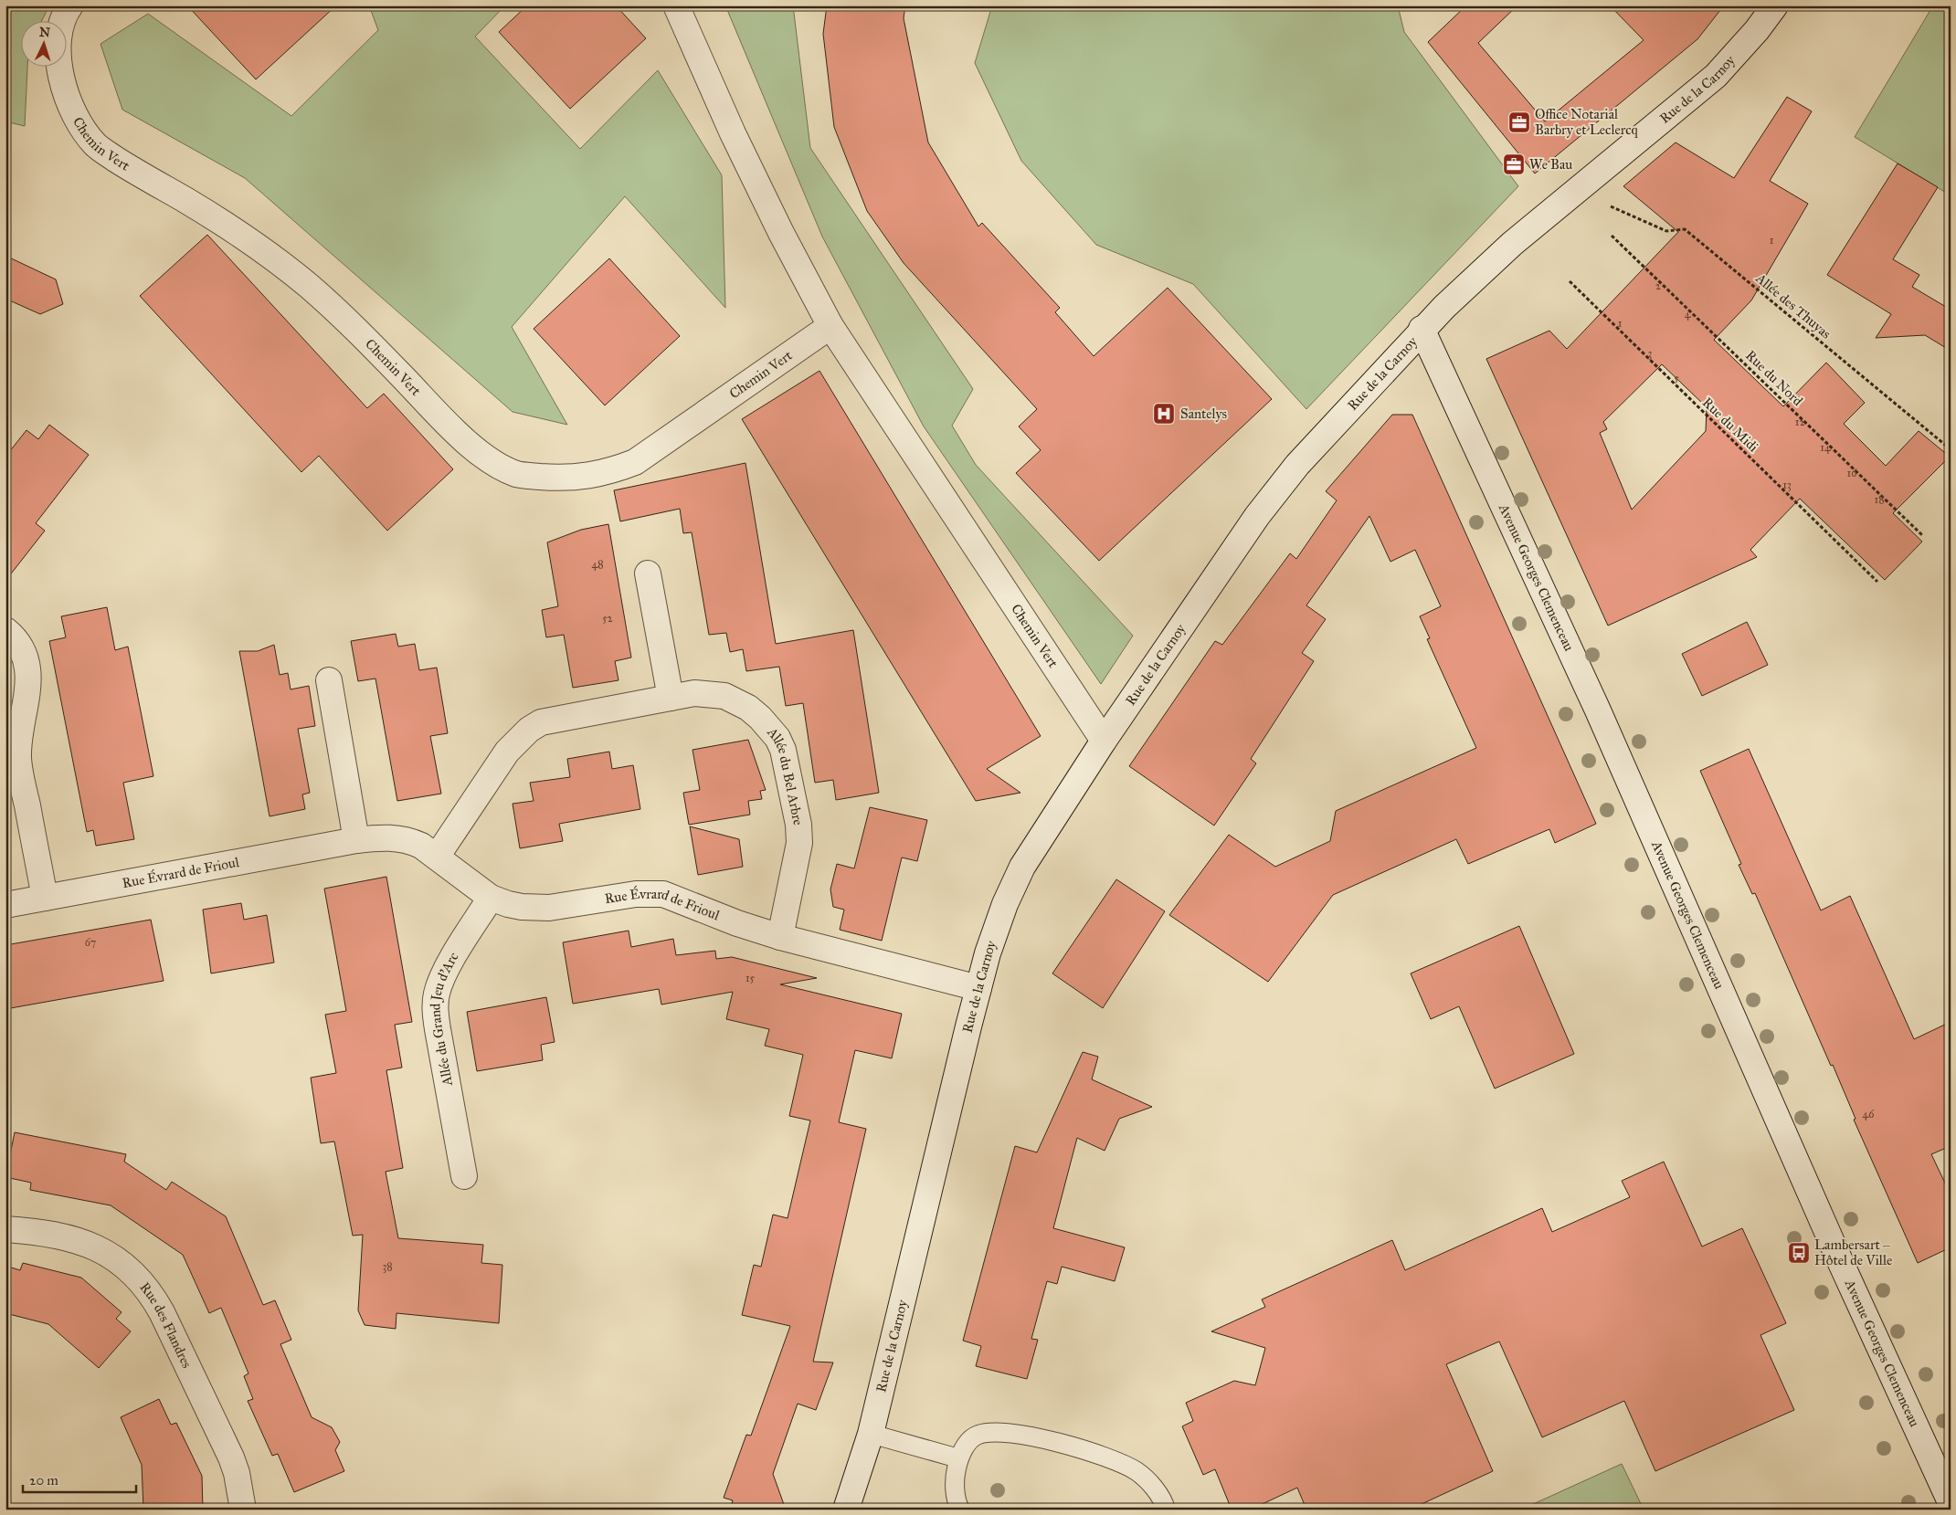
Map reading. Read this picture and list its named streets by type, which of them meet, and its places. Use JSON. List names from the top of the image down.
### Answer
{
  "streets": {
    "street": [
      "Rue de la Carnoy",
      "Chemin Vert",
      "Avenue Georges Clemenceau",
      "Allée du Bel Arbre",
      "Rue Évrard de Frioul",
      "Allée du Grand Jeu d'Arc",
      "Rue des Flandres"
    ],
    "path": ["Allée des Thuyas", "Rue du Nord", "Rue du Midi"]
  },
  "crossings": [
    ["Rue de la Carnoy", "Chemin Vert"],
    ["Rue de la Carnoy", "Avenue Georges Clemenceau"],
    ["Rue de la Carnoy", "Rue Évrard de Frioul"],
    ["Allée du Bel Arbre", "Rue Évrard de Frioul"],
    ["Rue Évrard de Frioul", "Allée du Grand Jeu d'Arc"]
  ],
  "places": {
    "office": ["Office Notarial Barbry et Leclercq", "We Bau"],
    "hospital": ["Santelys"],
    "bus stop": ["Lambersart – Hôtel de Ville"]
  },
  "house_numbers": [
    "1",
    "2",
    "4",
    "1",
    "3",
    "5",
    "12",
    "14",
    "16",
    "13",
    "18",
    "48",
    "52",
    "67",
    "15",
    "46",
    "38"
  ],
  "scale_bar": "20 m",
  "north": "top"
}
